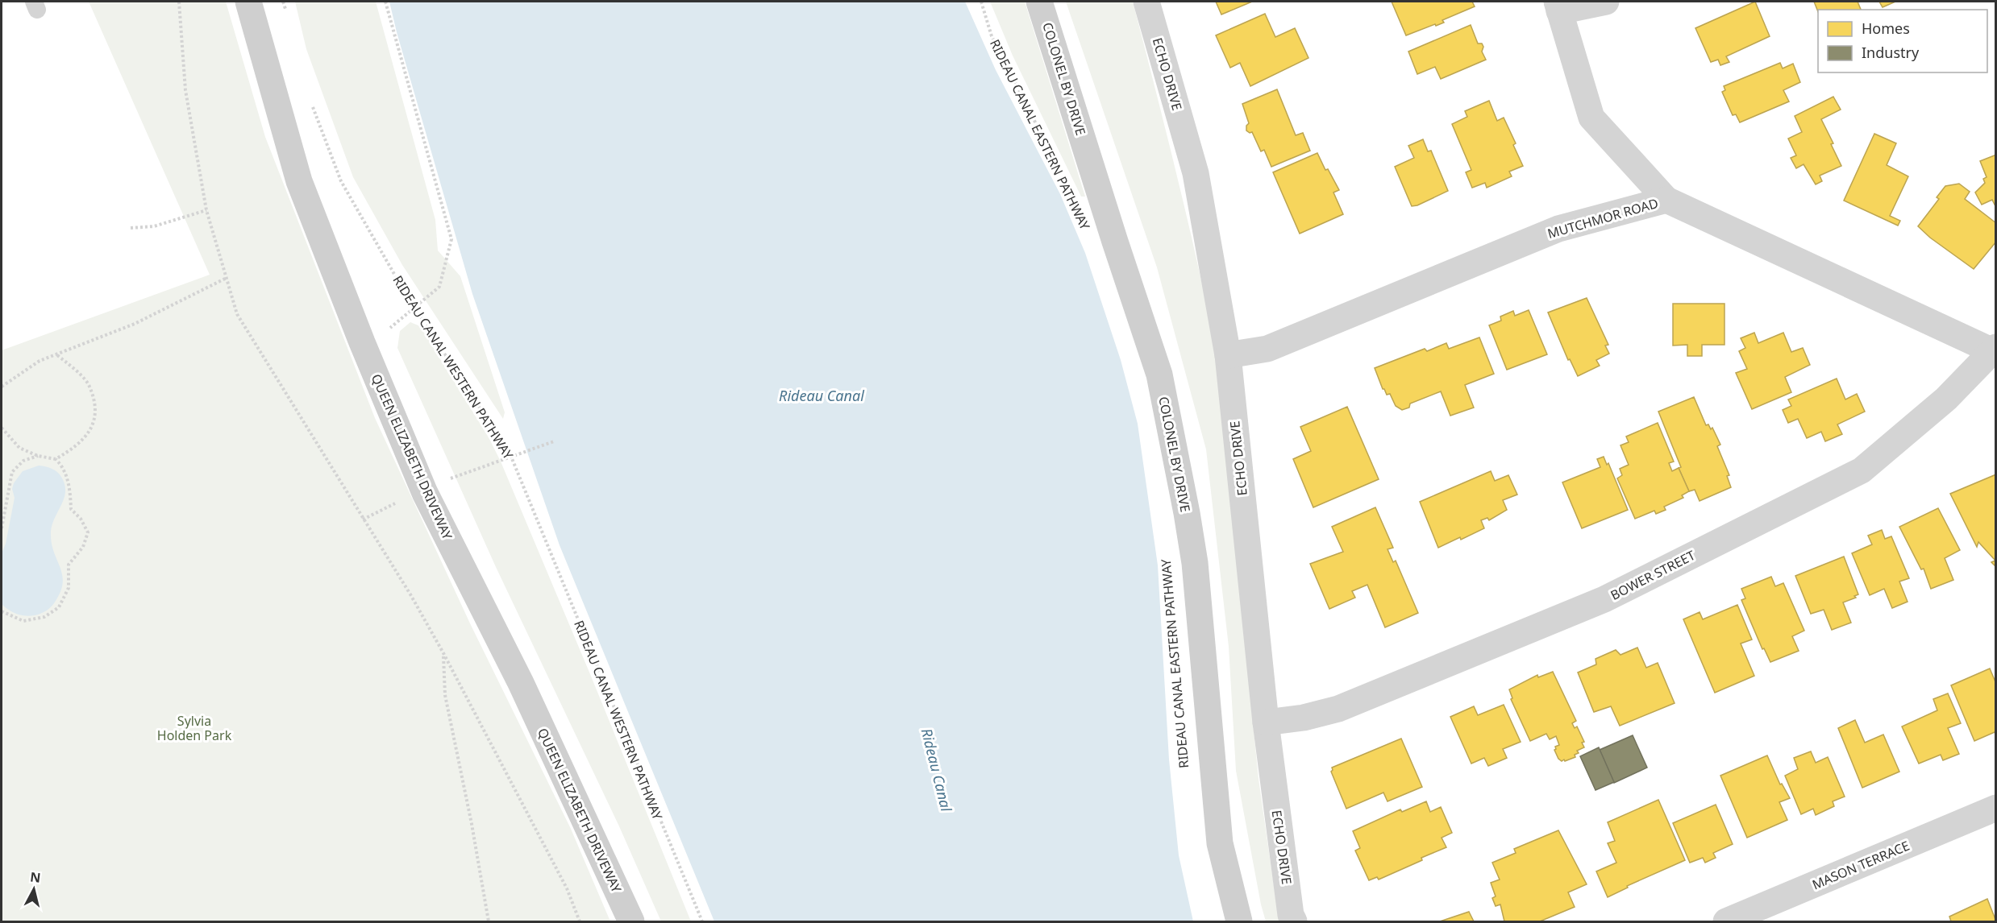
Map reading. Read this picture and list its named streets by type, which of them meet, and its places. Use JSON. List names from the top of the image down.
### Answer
{
  "streets": {
    "main road": ["COLONEL BY DRIVE", "QUEEN ELIZABETH DRIVEWAY"],
    "street": [
      "ECHO DRIVE",
      "MUTCHMOR ROAD",
      "BOWER STREET",
      "MASON TERRACE"
    ],
    "path": ["RIDEAU CANAL EASTERN PATHWAY", "RIDEAU CANAL WESTERN PATHWAY"]
  },
  "crossings": [
    ["ECHO DRIVE", "MUTCHMOR ROAD"],
    ["ECHO DRIVE", "BOWER STREET"],
    ["MUTCHMOR ROAD", "BOWER STREET"]
  ],
  "water": ["Rideau Canal"],
  "parks": ["Sylvia Holden Park"],
  "legend": ["Homes", "Industry"],
  "north": "top"
}
